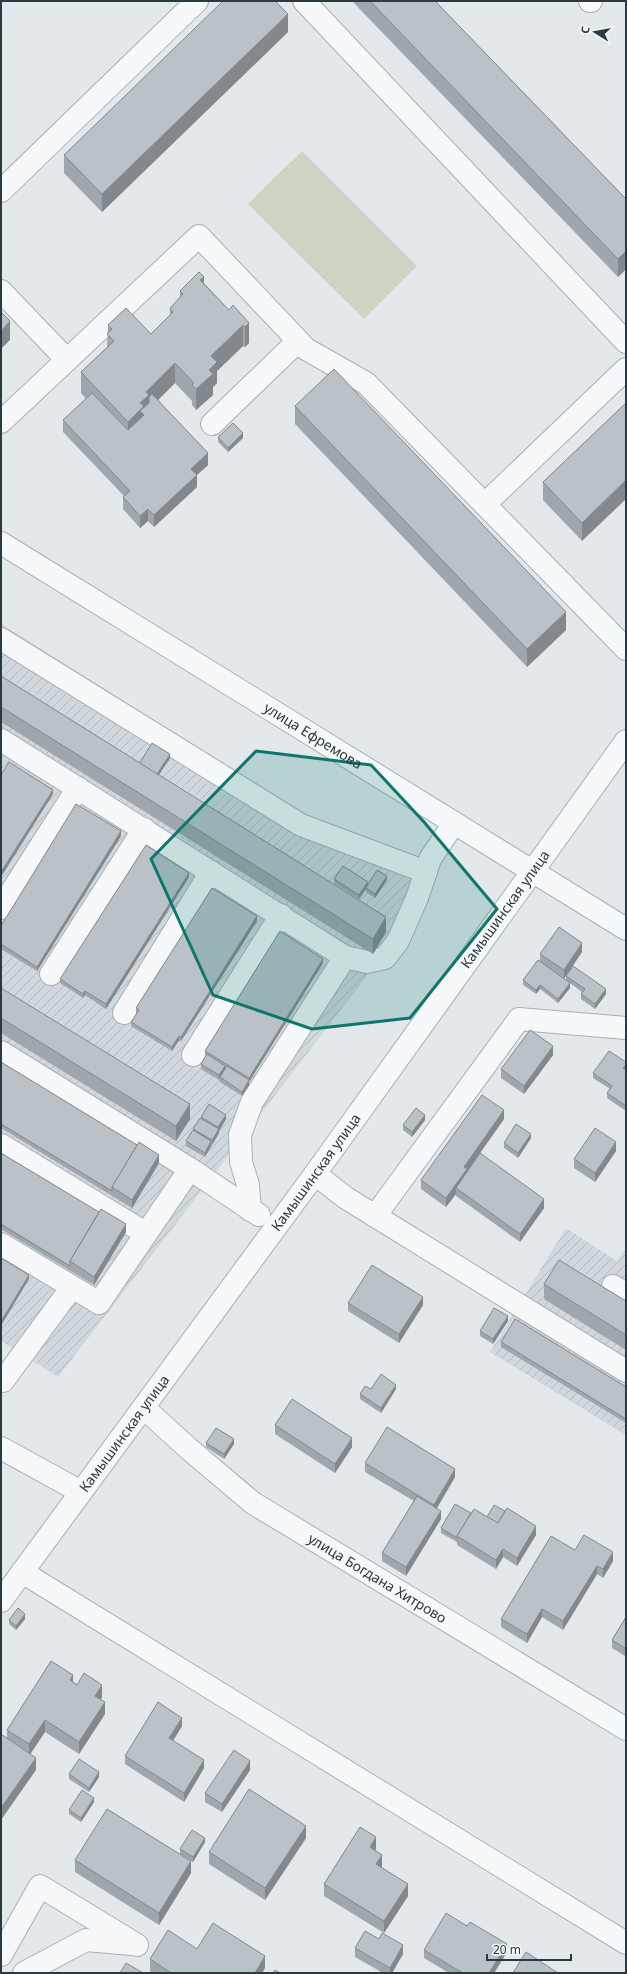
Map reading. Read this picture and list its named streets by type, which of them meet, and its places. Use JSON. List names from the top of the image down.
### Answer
{
  "streets": {
    "street": ["улица Ефремова", "Камышинская улица", "улица Богдана Хитрово"]
  },
  "crossings": [
    ["улица Ефремова", "Камышинская улица"],
    ["Камышинская улица", "улица Богдана Хитрово"]
  ],
  "scale_bar": "20 m",
  "north": "left"
}
